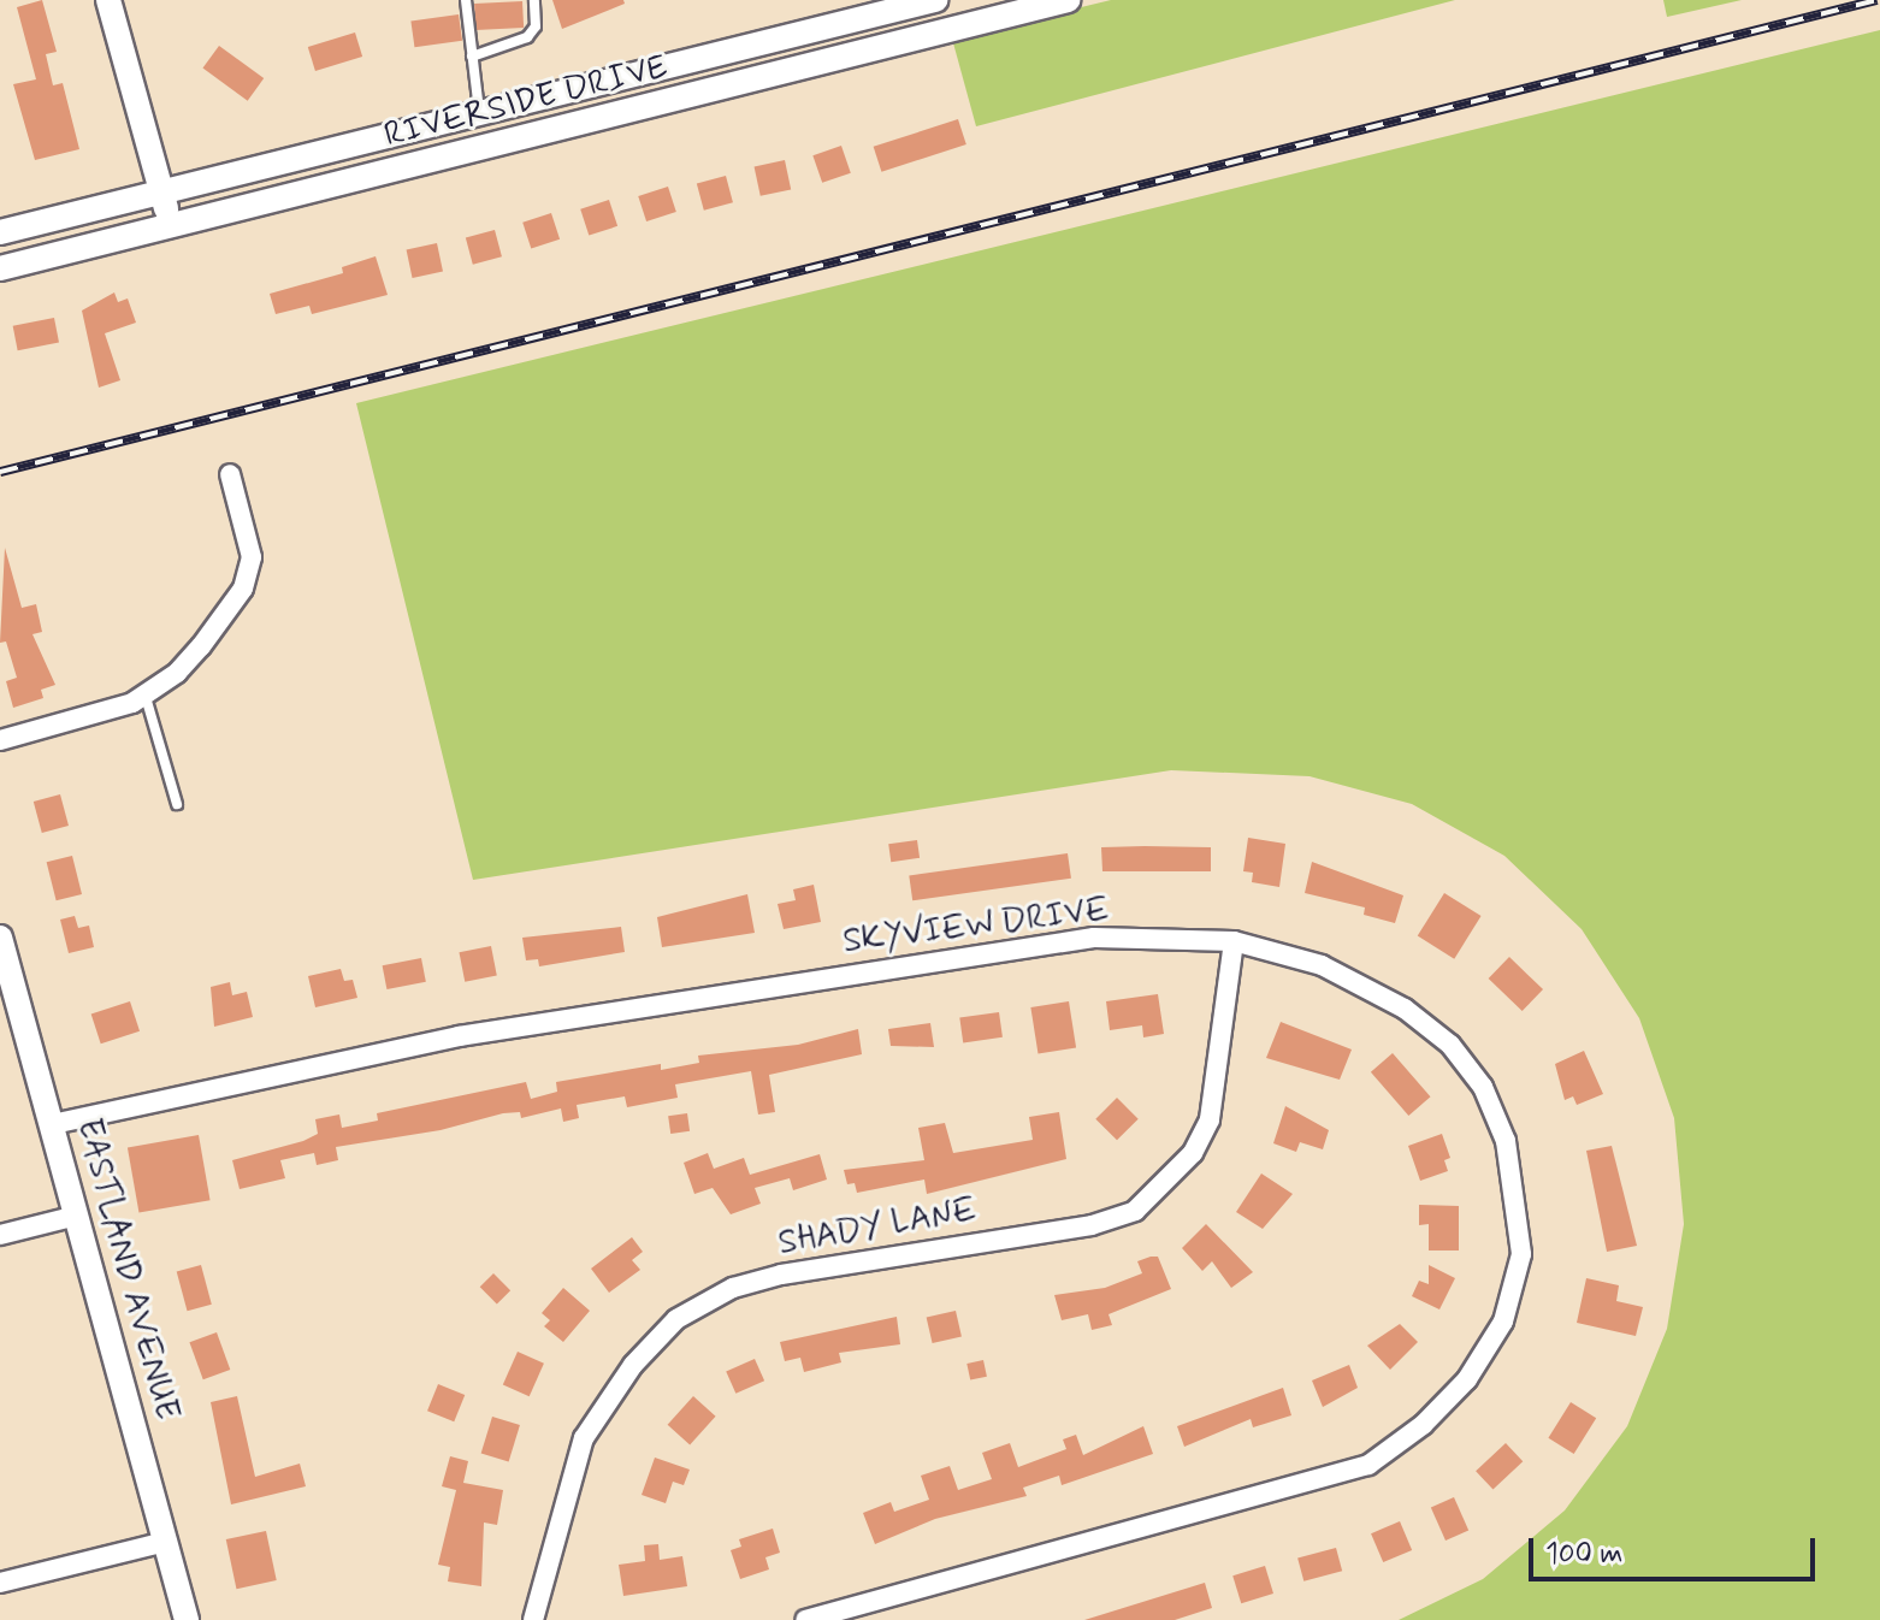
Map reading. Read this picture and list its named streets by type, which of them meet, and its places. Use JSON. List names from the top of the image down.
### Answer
{
  "streets": {
    "street": [
      "RIVERSIDE DRIVE",
      "SKYVIEW DRIVE",
      "SHADY LANE",
      "EASTLAND AVENUE"
    ]
  },
  "crossings": [
    ["SKYVIEW DRIVE", "SHADY LANE"],
    ["SKYVIEW DRIVE", "EASTLAND AVENUE"]
  ],
  "scale_bar": "100 m"
}
